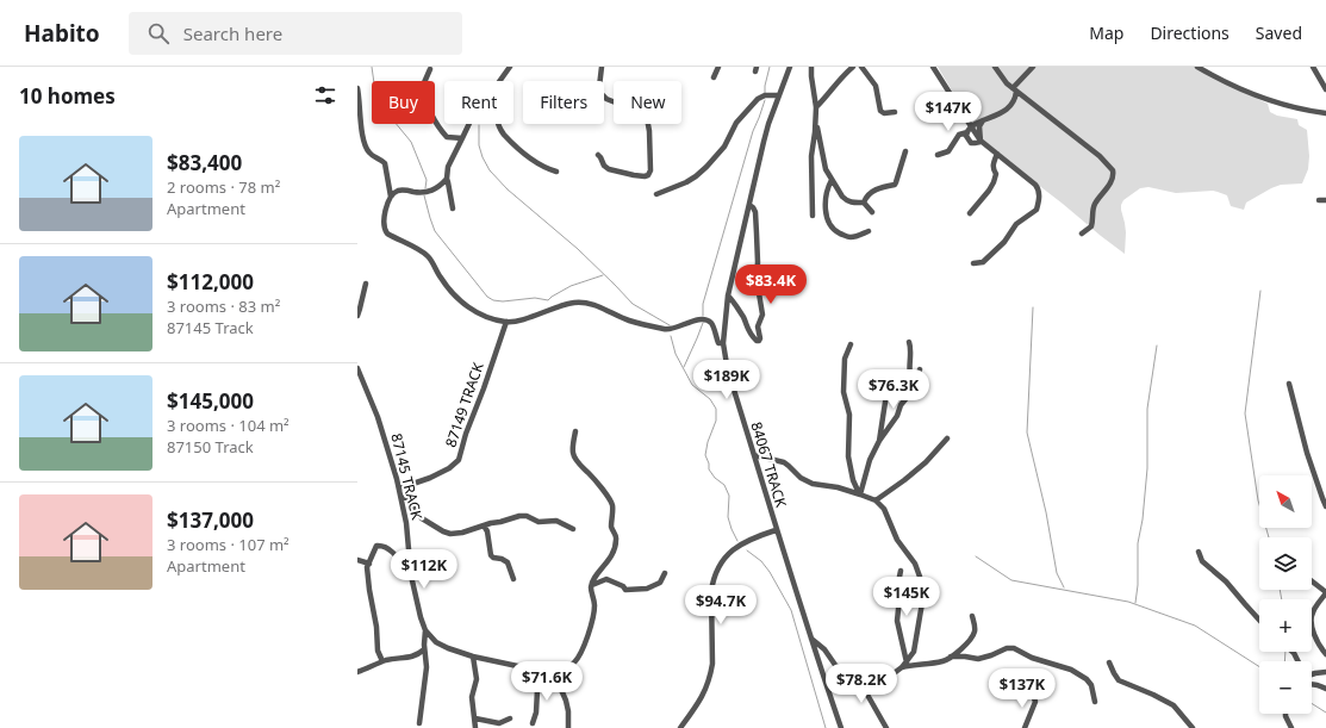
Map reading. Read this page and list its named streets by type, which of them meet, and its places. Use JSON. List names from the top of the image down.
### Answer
{
  "streets": {
    "street": ["87149 TRACK", "84067 TRACK", "87145 TRACK"]
  },
  "crossings": [
    ["87149 TRACK", "87145 TRACK"]
  ],
  "north": "top left",
  "page": {
    "header": "Habito",
    "search": "Search here",
    "nav": ["Map", "Directions", "Saved"],
    "heading": "10 homes",
    "chip": [
      "Buy",
      "Rent",
      "Filters",
      "New"
    ],
    "price": [
      "$147K",
      "$83.4K",
      "$189K",
      "$76.3K",
      "$112K",
      "$145K",
      "$94.7K",
      "$71.6K",
      "$78.2K",
      "$137K"
    ],
    "list": [
      {
        "name": "$83,400",
        "note": "2 rooms · 78 m² · Apartment"
      },
      {
        "name": "$112,000",
        "note": "3 rooms · 83 m² · 87145 Track"
      },
      {
        "name": "$145,000",
        "note": "3 rooms · 104 m² · 87150 Track"
      },
      {
        "name": "$137,000",
        "note": "3 rooms · 107 m² · Apartment"
      }
    ],
    "map_buttons": ["+", "−"]
  }
}
